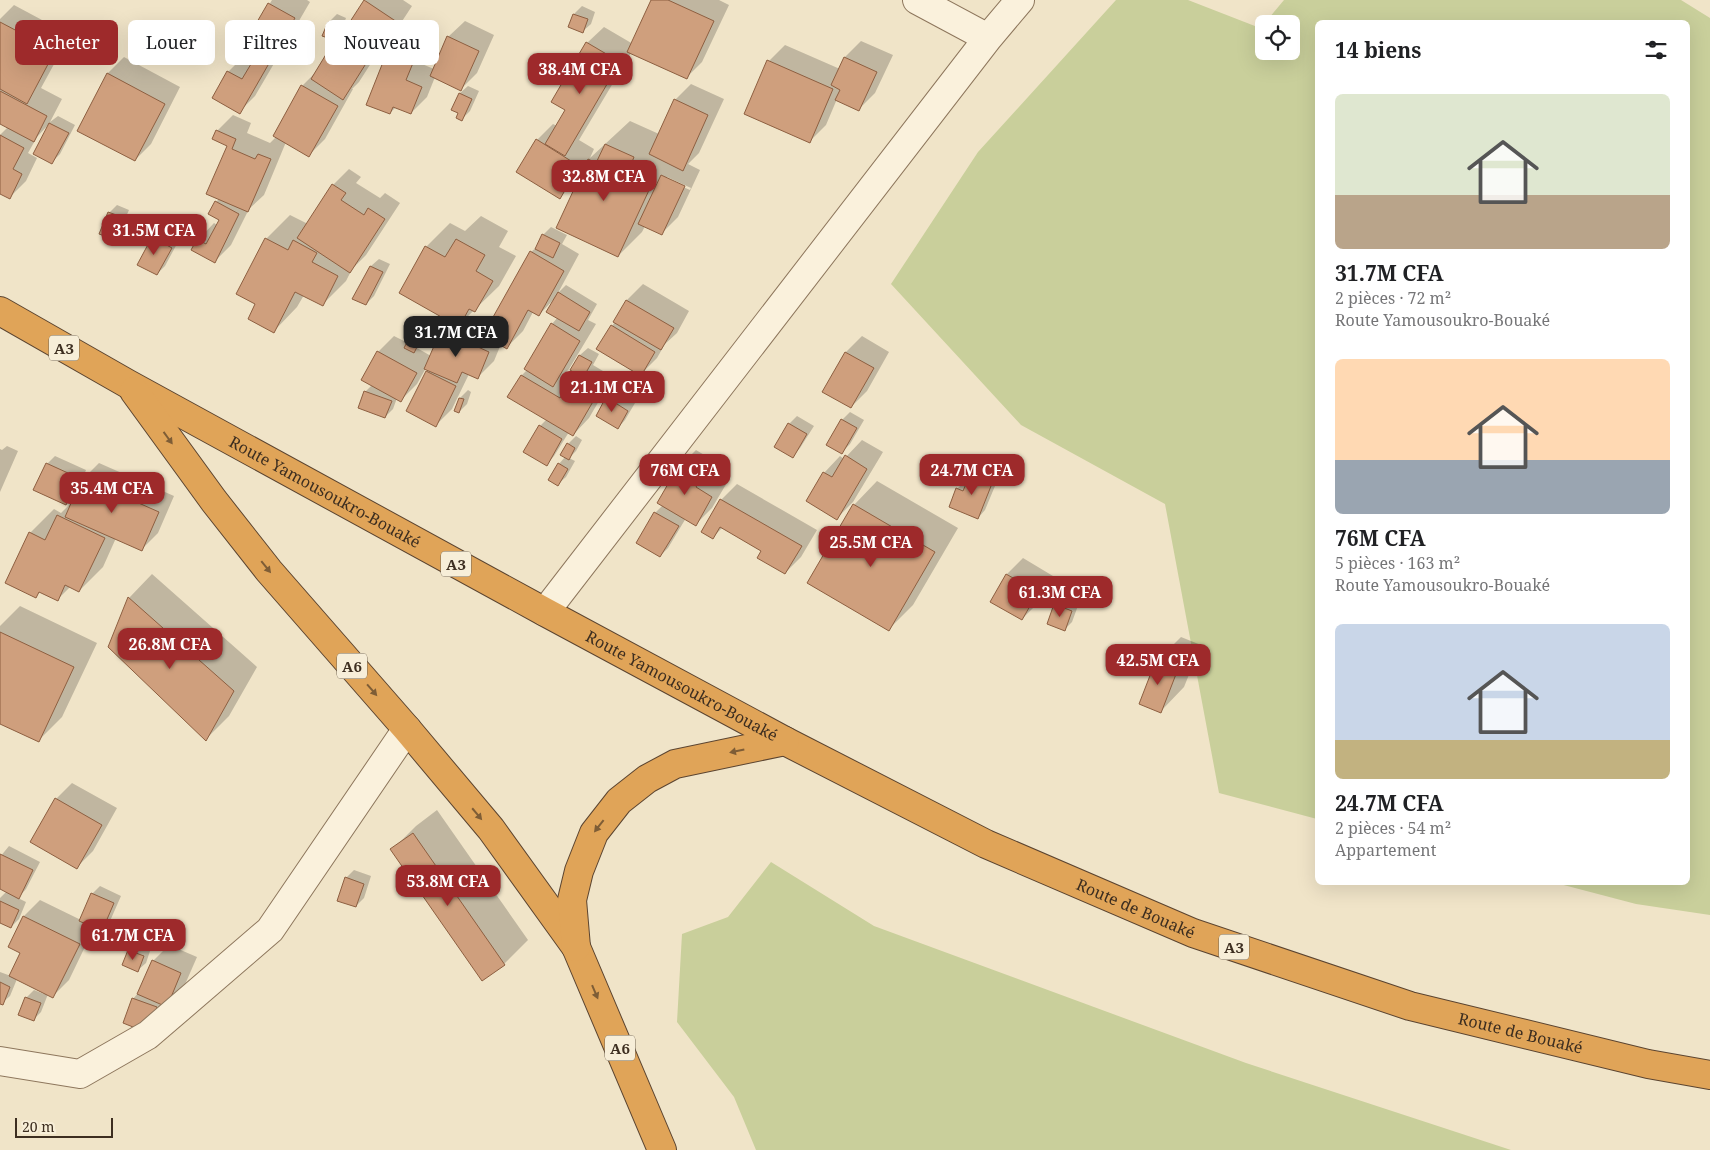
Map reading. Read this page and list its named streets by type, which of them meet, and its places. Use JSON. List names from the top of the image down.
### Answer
{
  "streets": {
    "highway": [
      "A3",
      "Route Yamousoukro-Bouaké",
      "A6",
      "Route de Bouaké"
    ]
  },
  "crossings": [
    ["Route Yamousoukro-Bouaké", "A6"],
    ["Route Yamousoukro-Bouaké", "Route de Bouaké"]
  ],
  "scale_bar": "20 m",
  "page": {
    "chip": [
      "Acheter",
      "Louer",
      "Filtres",
      "Nouveau"
    ],
    "heading": "14 biens",
    "price": [
      "38.4M CFA",
      "32.8M CFA",
      "31.5M CFA",
      "31.7M CFA",
      "21.1M CFA",
      "76M CFA",
      "24.7M CFA",
      "35.4M CFA",
      "25.5M CFA",
      "61.3M CFA",
      "26.8M CFA",
      "42.5M CFA",
      "53.8M CFA",
      "61.7M CFA"
    ],
    "list": [
      {
        "name": "31.7M CFA",
        "note": "2 pièces · 72 m² · Route Yamousoukro-Bouaké"
      },
      {
        "name": "76M CFA",
        "note": "5 pièces · 163 m² · Route Yamousoukro-Bouaké"
      },
      {
        "name": "24.7M CFA",
        "note": "2 pièces · 54 m² · Appartement"
      }
    ],
    "scale": "20 m"
  }
}
